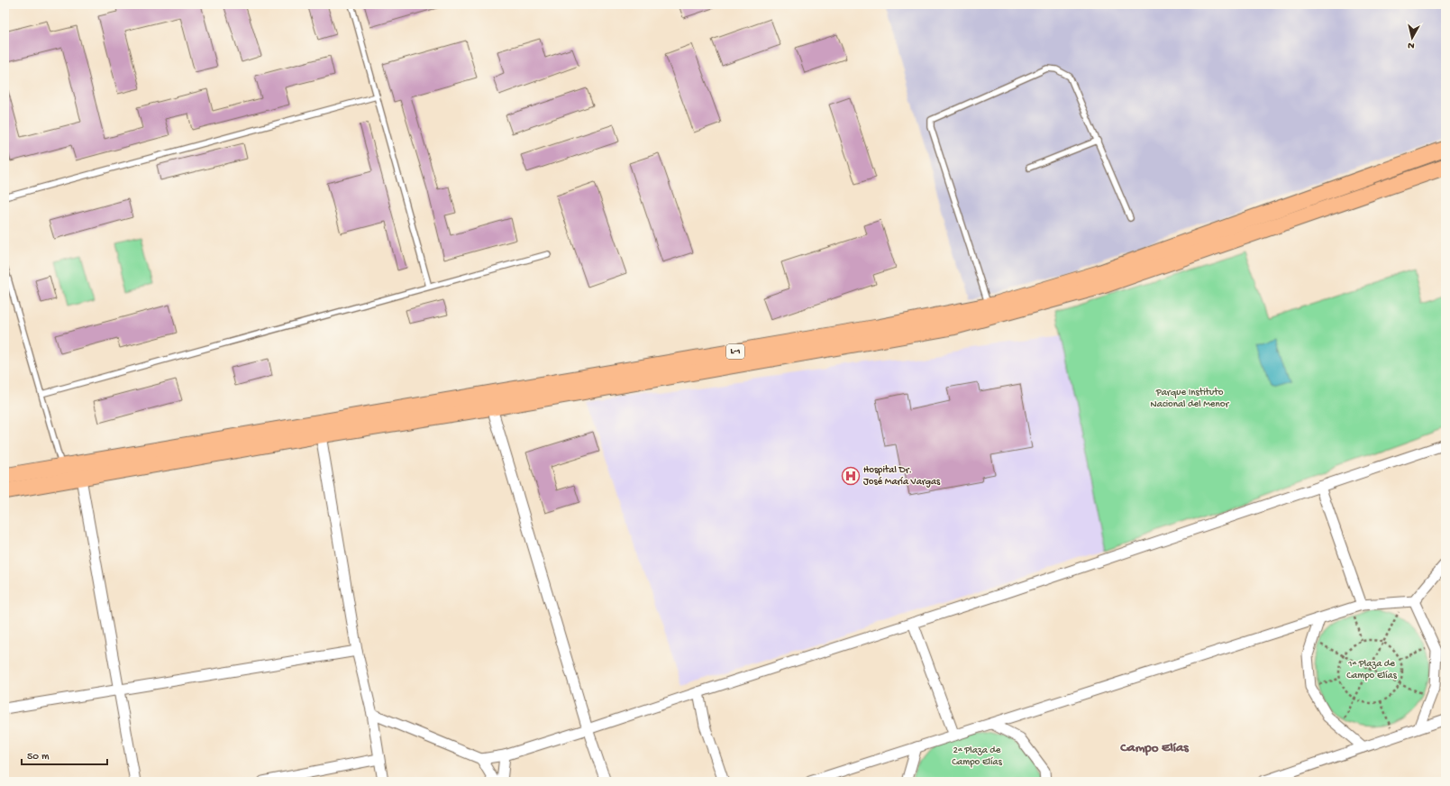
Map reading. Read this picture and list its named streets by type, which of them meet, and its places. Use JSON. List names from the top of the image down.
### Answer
{
  "streets": {
    "main road": ["L-1"]
  },
  "districts": ["Campo Elías"],
  "parks": ["Parque Instituto Nacional del Menor", "1ª Plaza de Campo Elías", "2ª Plaza de Campo Elías"],
  "places": {
    "hospital": ["Hospital Dr. José María Vargas"]
  },
  "scale_bar": "50 m",
  "north": "bottom"
}
